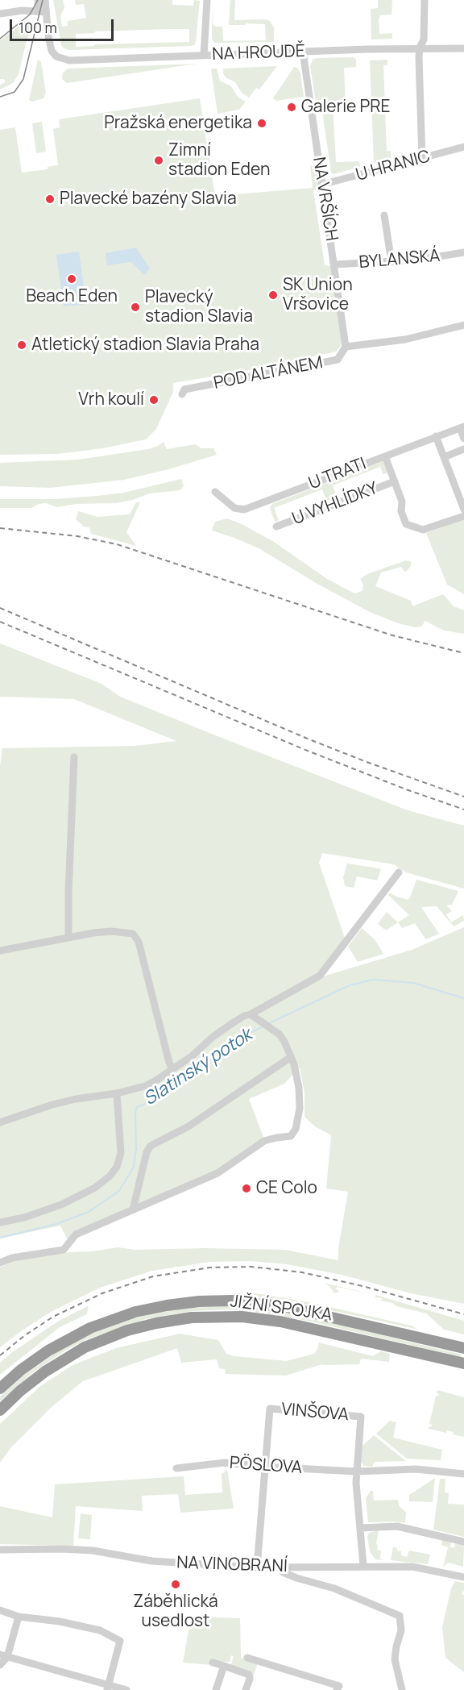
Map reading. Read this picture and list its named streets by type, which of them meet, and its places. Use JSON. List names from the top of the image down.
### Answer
{
  "streets": {
    "highway": ["JIŽNÍ SPOJKA"],
    "street": [
      "NA HROUDĚ",
      "U HRANIC",
      "NA VRŠÍCH",
      "BYLANSKÁ",
      "POD ALTÁNEM",
      "U TRATI",
      "U VYHLÍDKY",
      "VINŠOVA",
      "PÖSLOVA",
      "NA VINOBRANÍ"
    ]
  },
  "crossings": [
    ["NA HROUDĚ", "NA VRŠÍCH"],
    ["U HRANIC", "NA VRŠÍCH"],
    ["NA VRŠÍCH", "BYLANSKÁ"],
    ["NA VRŠÍCH", "POD ALTÁNEM"],
    ["VINŠOVA", "PÖSLOVA"]
  ],
  "water": ["Slatinský potok"],
  "places": [
    "Galerie PRE",
    "Pražská energetika",
    "Zimní stadion Eden",
    "Plavecké bazény Slavia",
    "Beach Eden",
    "SK Union Vršovice",
    "Plavecký stadion Slavia",
    "Atletický stadion Slavia Praha",
    "Vrh koulí",
    "CE Colo",
    "Záběhlická usedlost"
  ],
  "scale_bar": "100 m"
}
